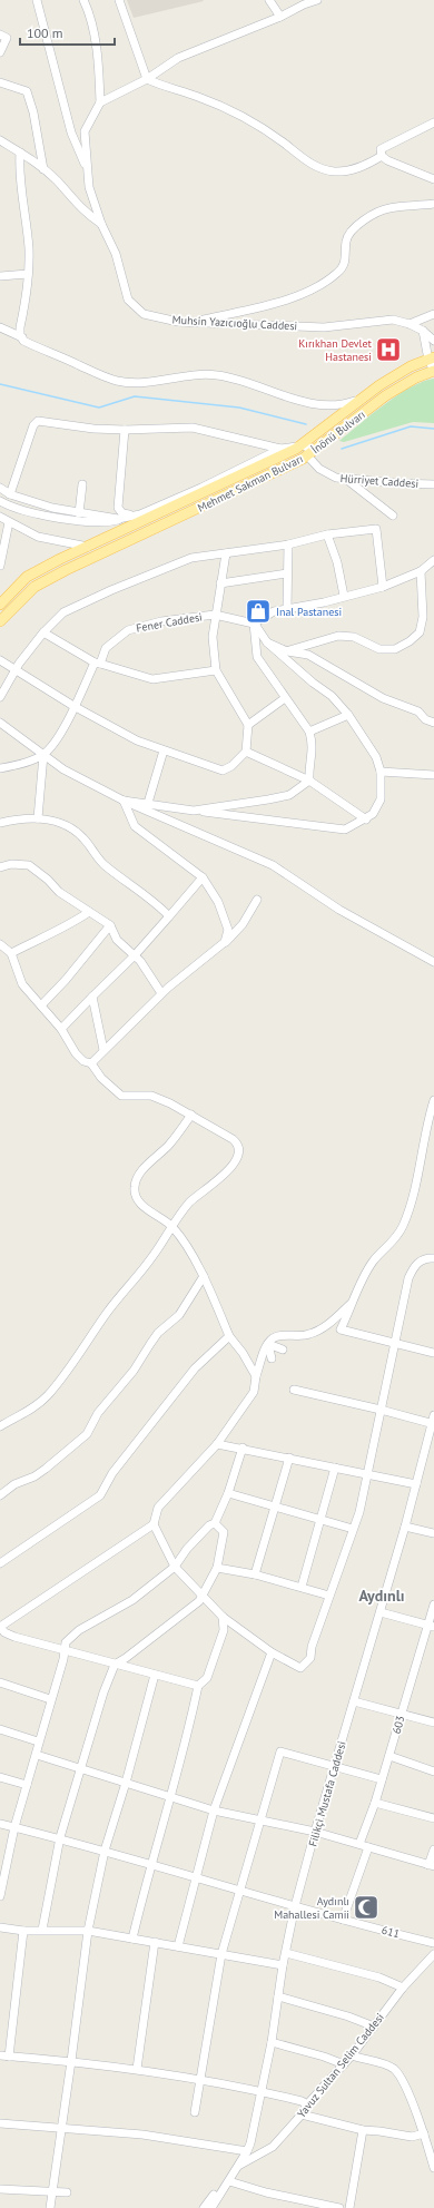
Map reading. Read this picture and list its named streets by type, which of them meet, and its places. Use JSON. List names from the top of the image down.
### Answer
{
  "streets": {
    "main road": ["İnönü Bulvarı", "Mehmet Sakman Bulvarı"],
    "street": [
      "Muhsin Yazıcıoğlu Caddesi",
      "Hürriyet Caddesi",
      "Fener Caddesi",
      "603",
      "Filikçi Mustafa Caddesi",
      "611",
      "Yavuz Sultan Selim Caddesi"
    ]
  },
  "crossings": [
    ["İnönü Bulvarı", "Hürriyet Caddesi"],
    ["İnönü Bulvarı", "Mehmet Sakman Bulvarı"],
    ["Hürriyet Caddesi", "Mehmet Sakman Bulvarı"],
    ["Filikçi Mustafa Caddesi", "611"],
    ["Filikçi Mustafa Caddesi", "Yavuz Sultan Selim Caddesi"]
  ],
  "districts": ["Aydınlı"],
  "places": {
    "hospital": ["Kırıkhan Devlet Hastanesi"],
    "shop": ["Inal Pastanesi"],
    "mosque": ["Aydınlı Mahallesi Camii"]
  },
  "scale_bar": "100 m"
}
